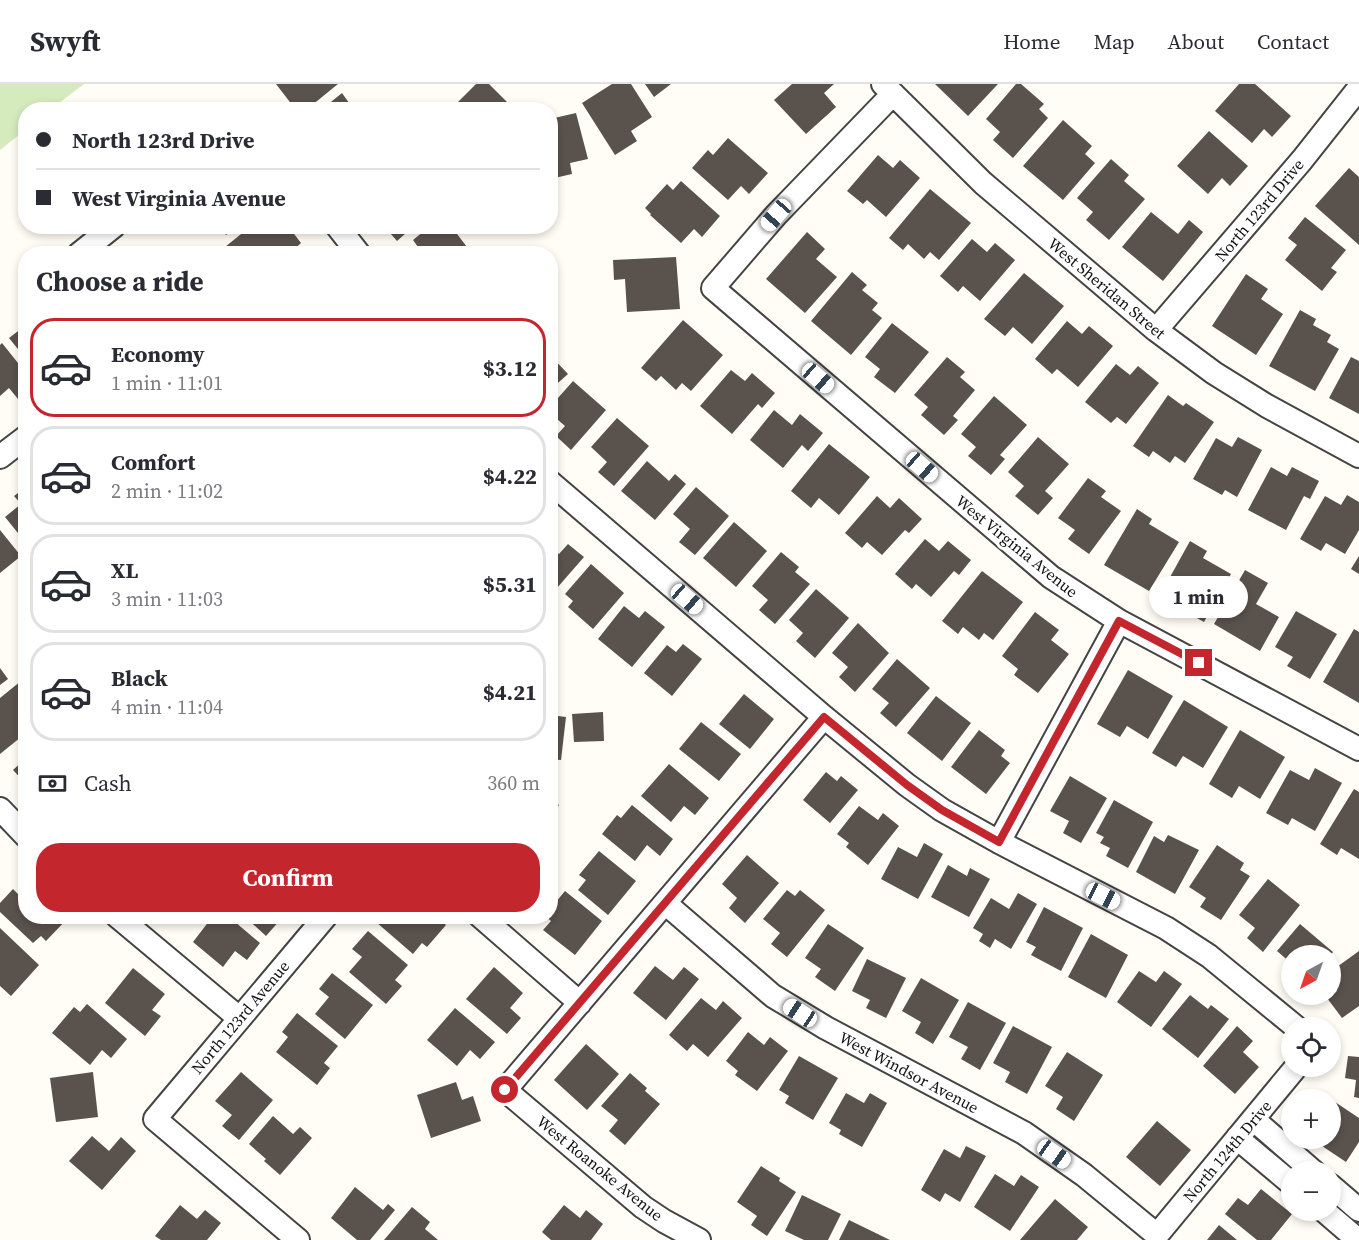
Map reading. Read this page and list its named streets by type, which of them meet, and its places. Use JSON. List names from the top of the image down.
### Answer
{
  "streets": {
    "street": [
      "North 123rd Drive",
      "West Sheridan Street",
      "West Virginia Avenue",
      "North 123rd Avenue",
      "West Windsor Avenue",
      "North 124th Drive",
      "West Roanoke Avenue"
    ]
  },
  "crossings": [
    ["North 123rd Drive", "West Sheridan Street"],
    ["West Sheridan Street", "West Virginia Avenue"],
    ["West Windsor Avenue", "North 124th Drive"]
  ],
  "north": "bottom left",
  "page": {
    "header": "Swyft",
    "nav": [
      "Home",
      "Map",
      "About",
      "Contact"
    ],
    "banner": ["North 123rd Drive", "West Virginia Avenue"],
    "heading": "Choose a ride",
    "list": [
      {
        "name": "Economy",
        "note": "1 min · 11:01",
        "value": "$3.12"
      },
      {
        "name": "Comfort",
        "note": "2 min · 11:02",
        "value": "$4.22"
      },
      {
        "name": "XL",
        "note": "3 min · 11:03",
        "value": "$5.31"
      },
      {
        "name": "Black",
        "note": "4 min · 11:04",
        "value": "$4.21"
      }
    ],
    "bubble": "1 min",
    "pay": ["Cash", "360 m"],
    "buttons": "Confirm",
    "map_buttons": ["+", "−"]
  }
}
